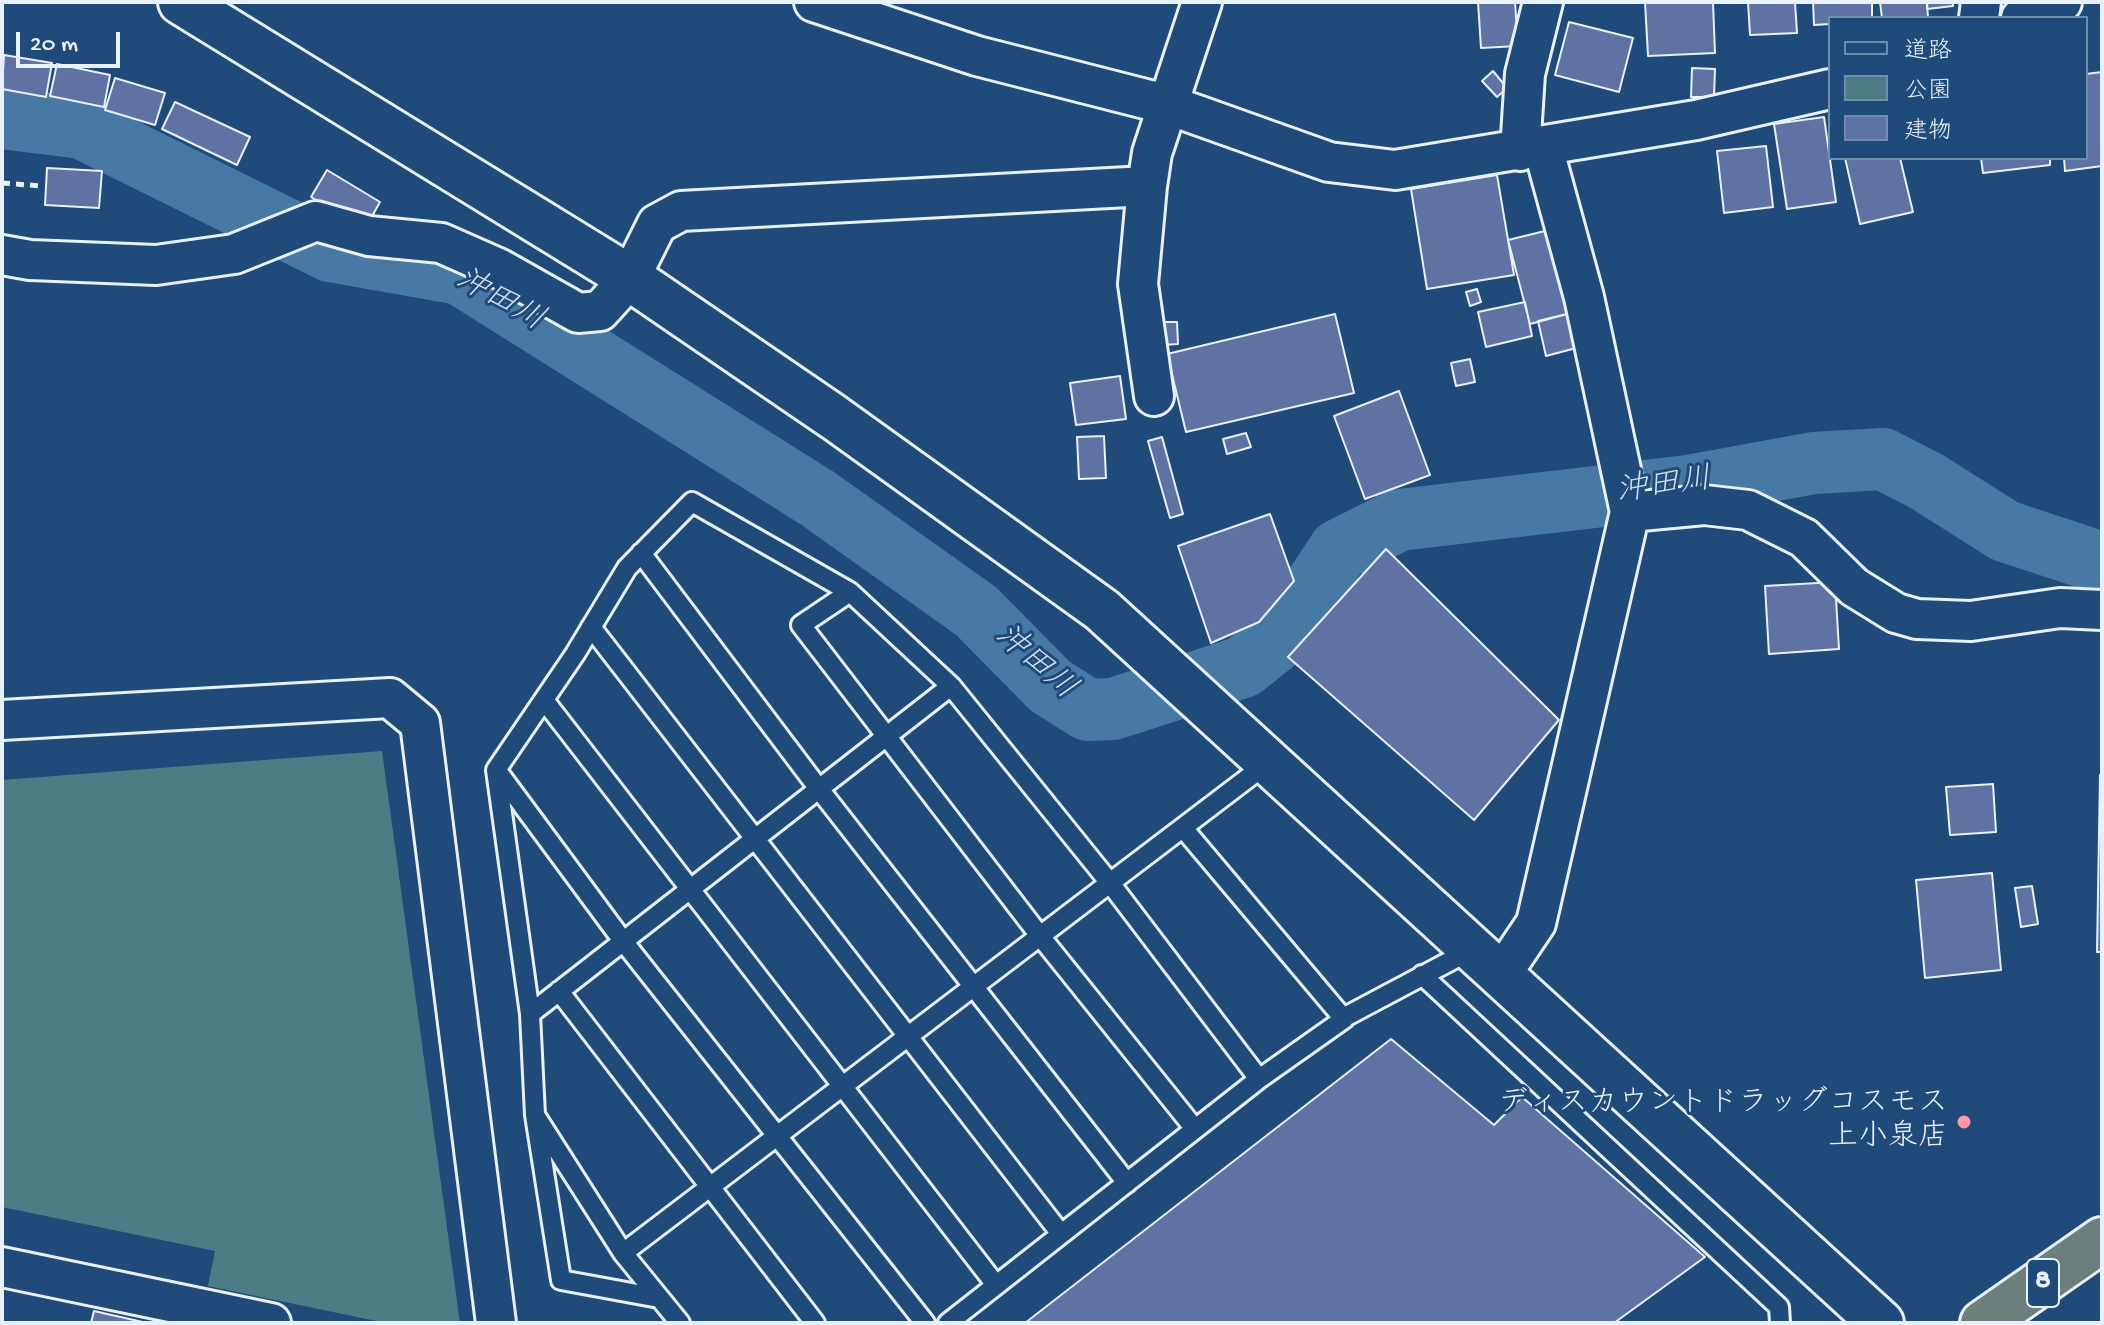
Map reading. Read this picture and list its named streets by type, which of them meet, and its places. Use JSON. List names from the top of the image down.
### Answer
{
  "streets": {
    "highway": ["8"]
  },
  "water": ["沖田川"],
  "places": ["ディスカウントドラッグコスモス 上小泉店"],
  "legend": ["道路", "公園", "建物"],
  "scale_bar": "20 m"
}
